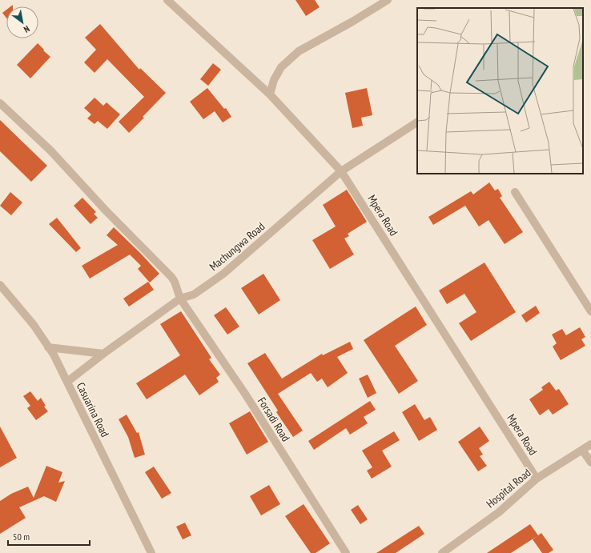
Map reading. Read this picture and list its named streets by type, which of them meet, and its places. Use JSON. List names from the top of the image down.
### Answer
{
  "streets": {
    "street": [
      "Mpera Road",
      "Machungwa Road",
      "Casuarina Road",
      "Forsadi Road",
      "Hospital Road"
    ]
  },
  "crossings": [
    ["Mpera Road", "Machungwa Road"],
    ["Mpera Road", "Hospital Road"],
    ["Machungwa Road", "Casuarina Road"],
    ["Machungwa Road", "Forsadi Road"]
  ],
  "scale_bar": "50 m",
  "north": "bottom right"
}
